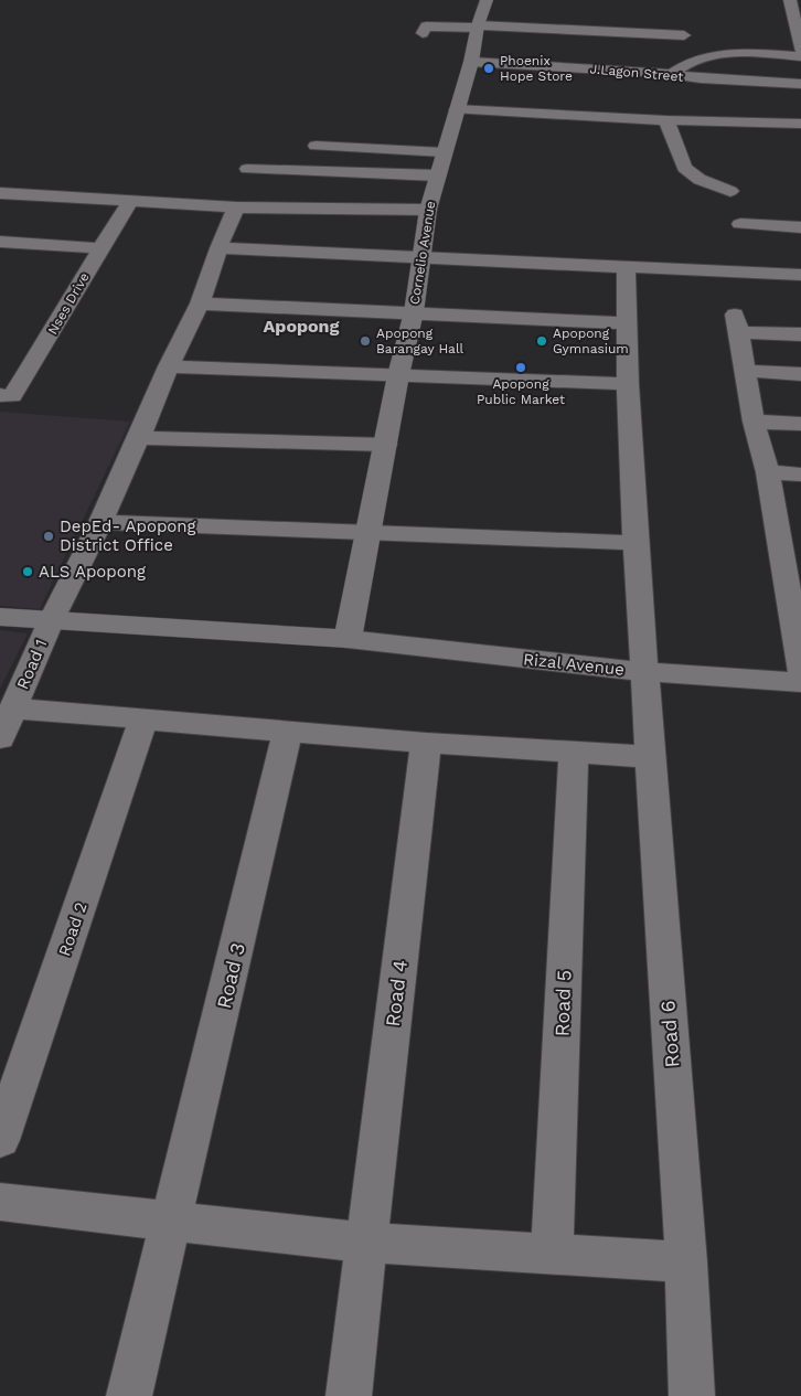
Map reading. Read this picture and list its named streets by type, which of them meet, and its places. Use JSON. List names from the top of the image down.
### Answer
{
  "streets": {
    "street": [
      "J.Lagon Street",
      "Cornelio Avenue",
      "Nses Drive",
      "Road 1",
      "Rizal Avenue",
      "Road 2",
      "Road 3",
      "Road 4",
      "Road 5",
      "Road 6"
    ]
  },
  "crossings": [
    ["J.Lagon Street", "Cornelio Avenue"],
    ["Cornelio Avenue", "Rizal Avenue"],
    ["Rizal Avenue", "Road 6"]
  ],
  "districts": ["Apopong"],
  "places": [
    "Phoenix Hope Store",
    "Apopong Barangay Hall",
    "Apopong Gymnasium",
    "Apopong Public Market",
    "DepEd- Apopong District Office",
    "ALS Apopong"
  ]
}
